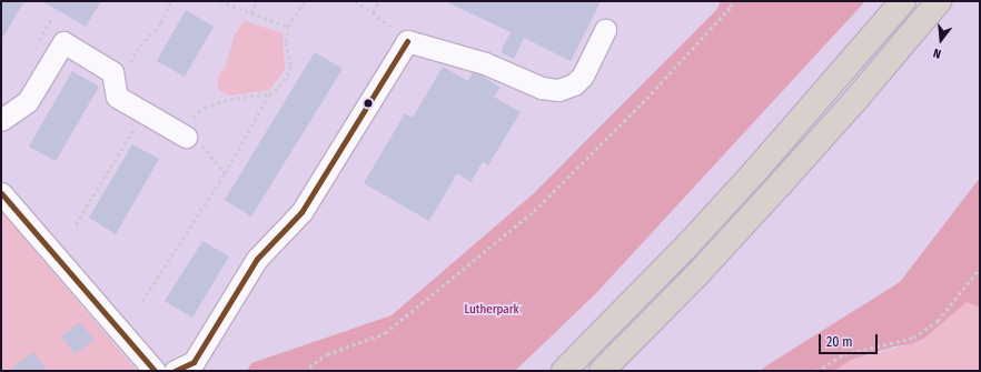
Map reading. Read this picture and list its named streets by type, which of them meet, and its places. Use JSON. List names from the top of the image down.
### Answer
{
  "parks": ["Lutherpark"],
  "scale_bar": "20 m",
  "north": "bottom"
}
